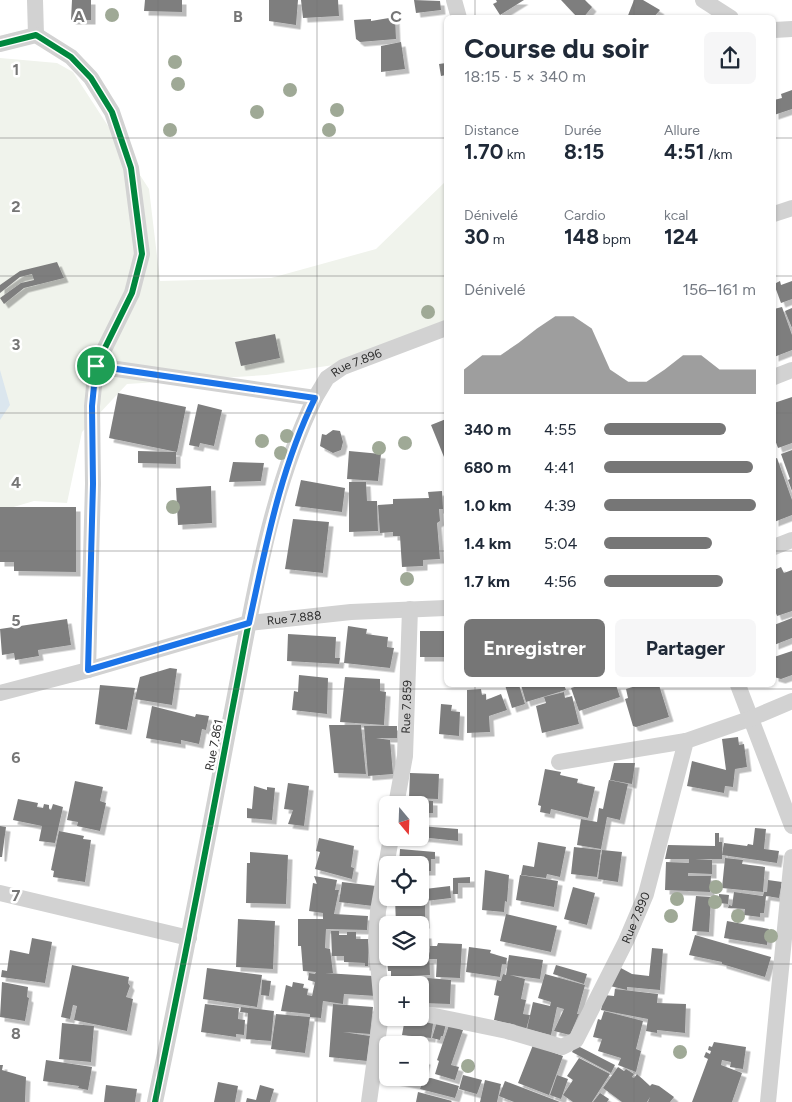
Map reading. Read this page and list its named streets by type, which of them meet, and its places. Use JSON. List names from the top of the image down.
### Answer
{
  "streets": {
    "street": [
      "Rue 7.896",
      "Rue 7.888",
      "Rue 7.859",
      "Rue 7.861",
      "Rue 7.890"
    ]
  },
  "crossings": [
    ["Rue 7.896", "Rue 7.861"],
    ["Rue 7.888", "Rue 7.859"],
    ["Rue 7.888", "Rue 7.861"]
  ],
  "north": "bottom",
  "page": {
    "heading": ["Course du soir", "18:15 · 5 × 340 m"],
    "stats": [
      ["Distance", "1.70 km"],
      ["Durée", "8:15"],
      ["Allure", "4:51 /km"],
      ["Dénivelé", "30 m"],
      ["Cardio", "148 bpm"],
      ["kcal", "124"]
    ],
    "chart": ["Dénivelé", "156–161 m"],
    "list": [
      {
        "name": "340 m",
        "note": "4:55"
      },
      {
        "name": "680 m",
        "note": "4:41"
      },
      {
        "name": "1.0 km",
        "note": "4:39"
      },
      {
        "name": "1.4 km",
        "note": "5:04"
      },
      {
        "name": "1.7 km",
        "note": "4:56"
      }
    ],
    "buttons": ["Enregistrer", "Partager"],
    "map_buttons": ["+", "−"]
  },
  "grid": {
    "columns": ["A", "B", "C"],
    "rows": [
      "1",
      "2",
      "3",
      "4",
      "5",
      "6",
      "7",
      "8"
    ]
  }
}
